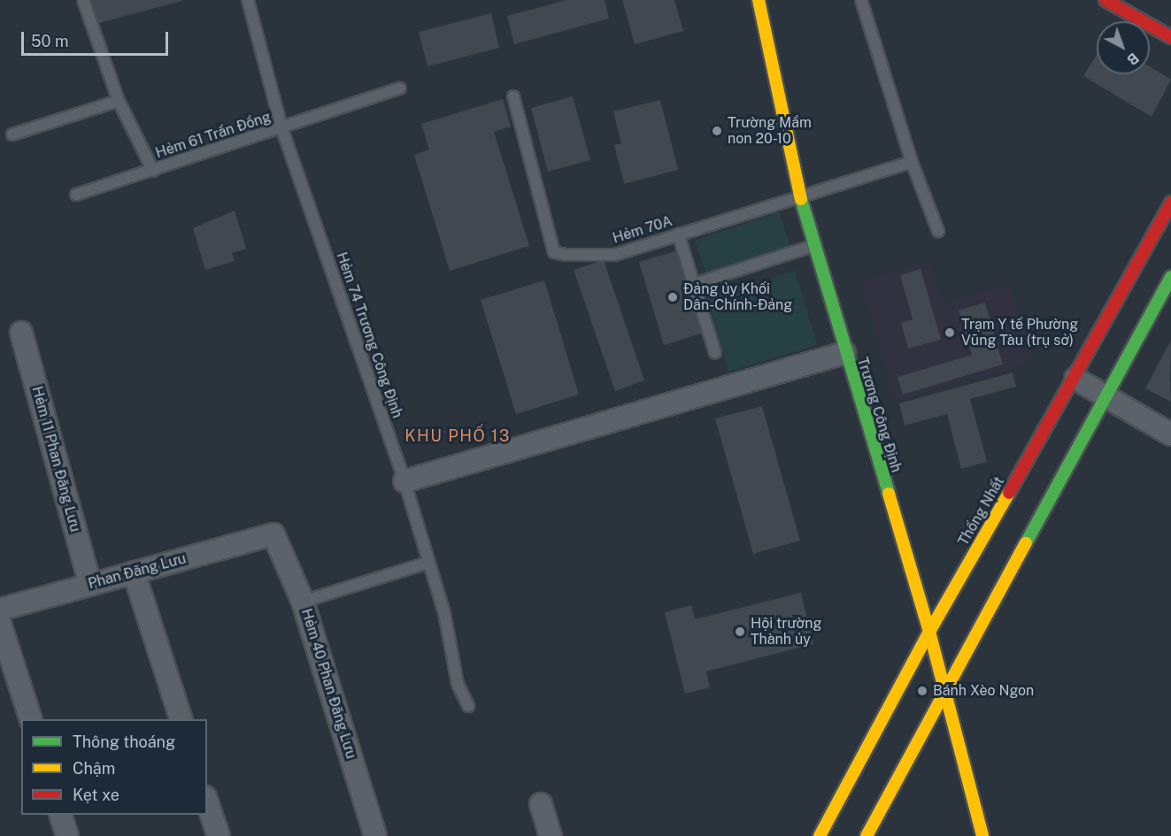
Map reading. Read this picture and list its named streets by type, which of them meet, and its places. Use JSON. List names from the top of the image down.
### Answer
{
  "streets": {
    "main road": ["Trương Công Định", "Thống Nhất"],
    "street": ["Hẻm 11 Phan Đăng Lưu", "Phan Đăng Lưu", "Hẻm 40 Phan Đăng Lưu"],
    "lane": ["Hẻm 61 Trần Đồng", "Hẻm 70A", "Hẻm 74 Trương Công Định"]
  },
  "crossings": [
    ["Hẻm 61 Trần Đồng", "Hẻm 74 Trương Công Định"],
    ["Hẻm 70A", "Trương Công Định"],
    ["Trương Công Định", "Thống Nhất"],
    ["Hẻm 11 Phan Đăng Lưu", "Phan Đăng Lưu"],
    ["Phan Đăng Lưu", "Hẻm 40 Phan Đăng Lưu"]
  ],
  "districts": ["KHU PHỐ 13"],
  "places": [
    "Trường Mầm non 20-10",
    "Đảng ủy Khối Dân-Chính-Đảng",
    "Trạm Y tế Phường Vũng Tàu (trụ sở)",
    "Hội trường Thành ủy",
    "Bánh Xèo Ngon"
  ],
  "legend": ["Thông thoáng", "Chậm", "Kẹt xe"],
  "scale_bar": "50 m",
  "north": "bottom right"
}
